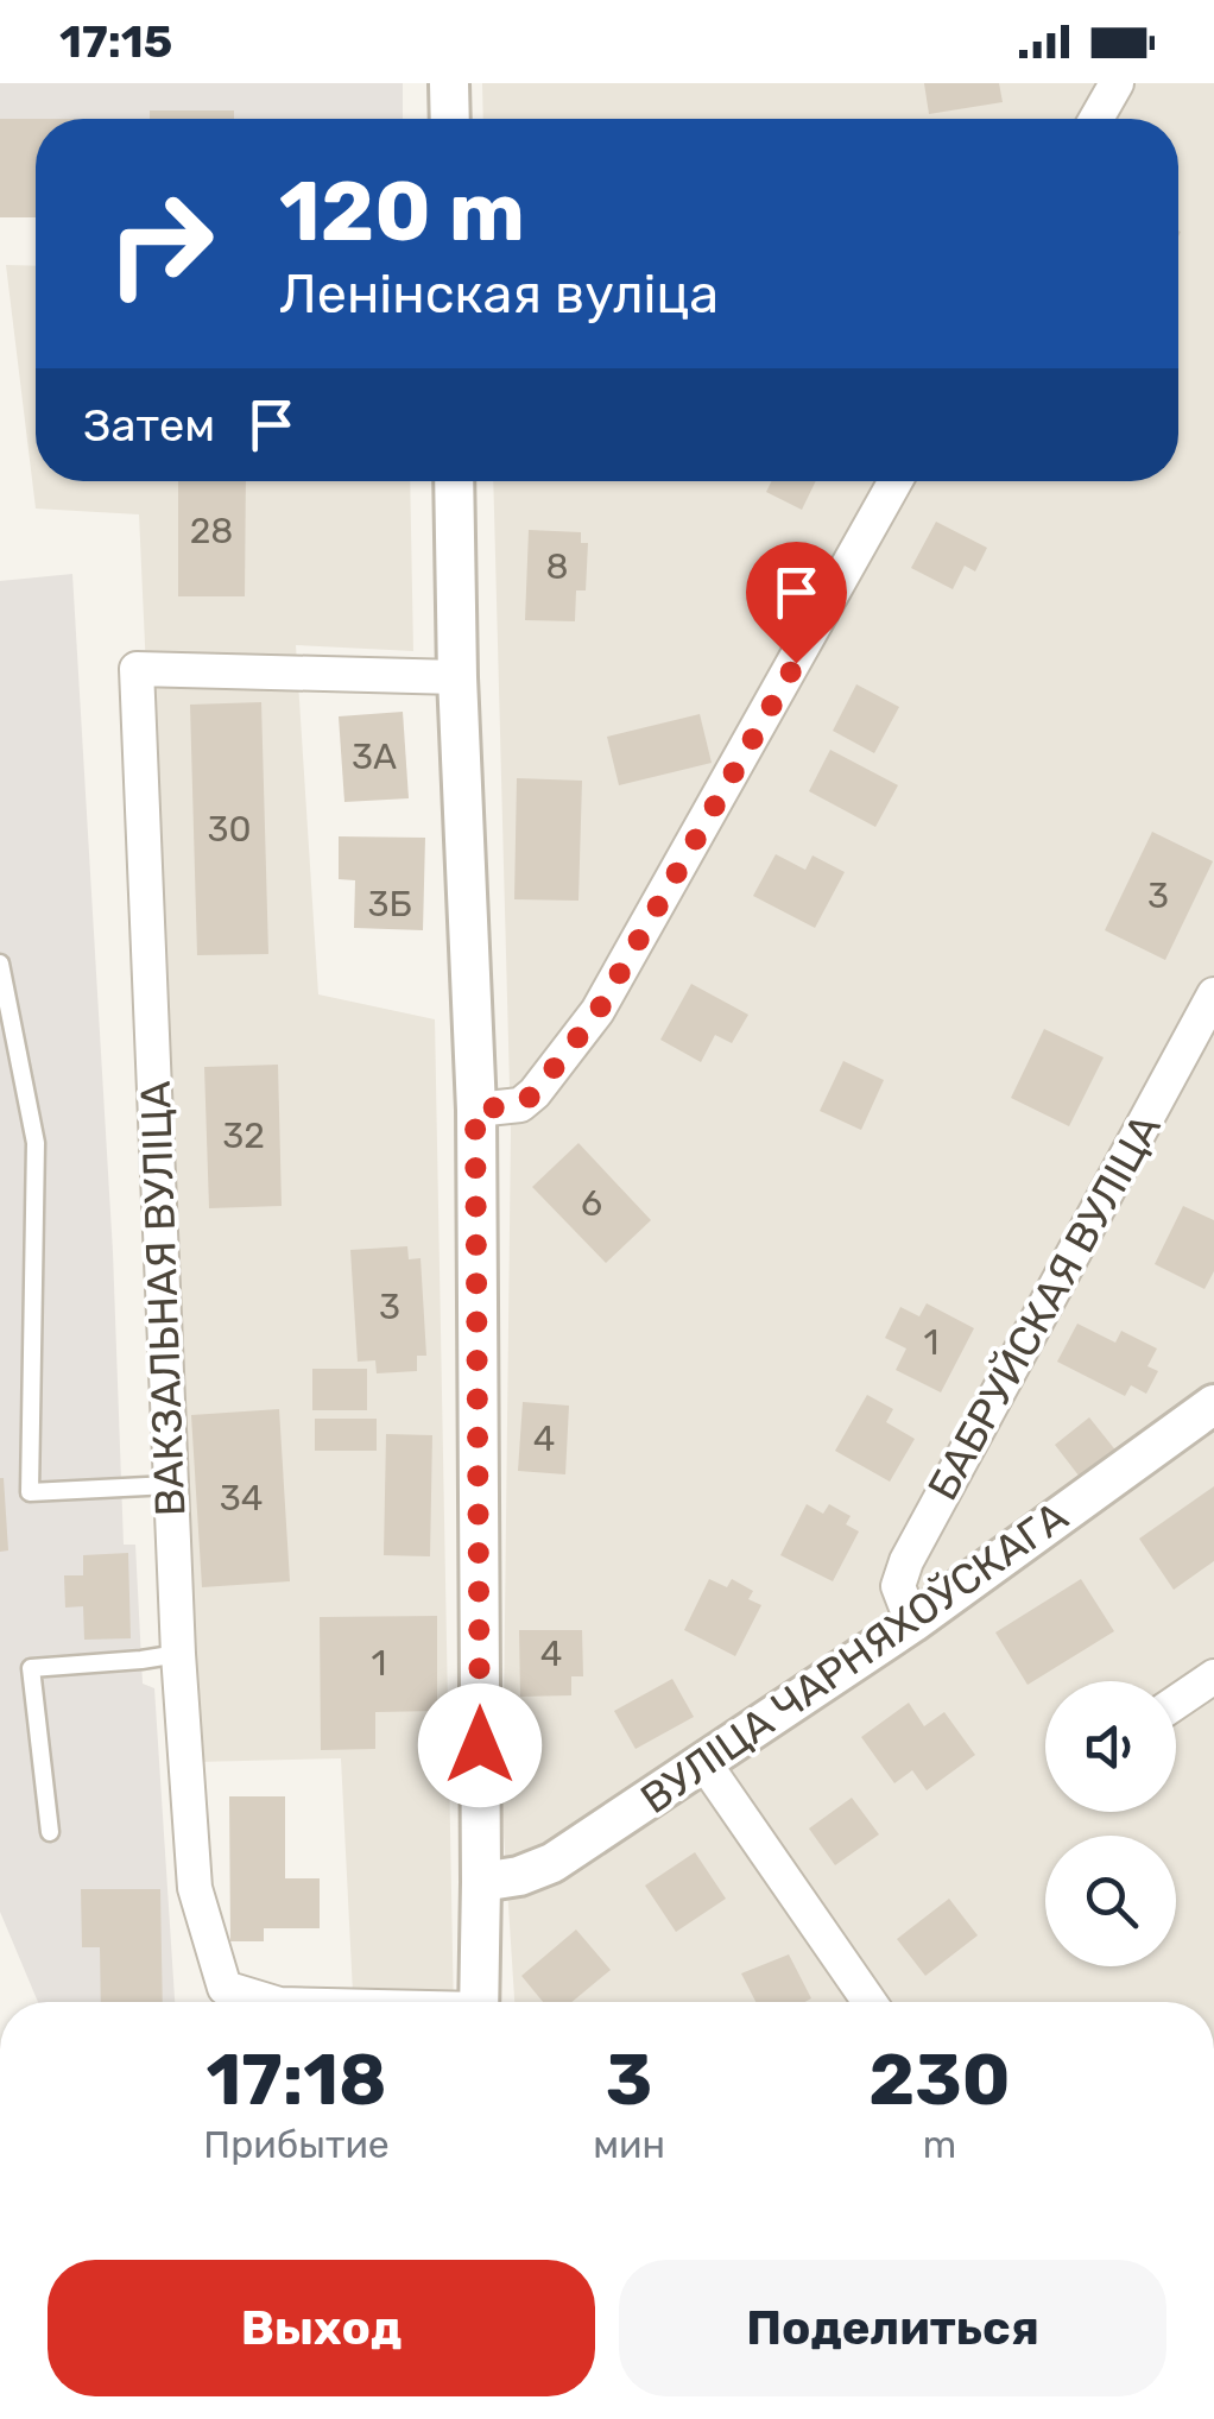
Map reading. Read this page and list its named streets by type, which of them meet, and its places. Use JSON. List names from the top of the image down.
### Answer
{
  "streets": {
    "street": ["ВАКЗАЛЬНАЯ ВУЛІЦА", "БАБРУЙСКАЯ ВУЛІЦА", "ВУЛІЦА ЧАРНЯХОЎСКАГА"]
  },
  "crossings": [
    ["БАБРУЙСКАЯ ВУЛІЦА", "ВУЛІЦА ЧАРНЯХОЎСКАГА"]
  ],
  "house_numbers": [
    "28",
    "8",
    "3А",
    "30",
    "3",
    "3Б",
    "32",
    "6",
    "3",
    "1",
    "4",
    "34",
    "4",
    "1"
  ],
  "page": {
    "status": "17:15",
    "turn": ["120 m", "Ленінская вуліца"],
    "then": "Затем",
    "eta": [
      "17:18",
      "Прибытие",
      "3",
      "мин",
      "230",
      "m"
    ],
    "buttons": ["Выход", "Поделиться"]
  }
}
